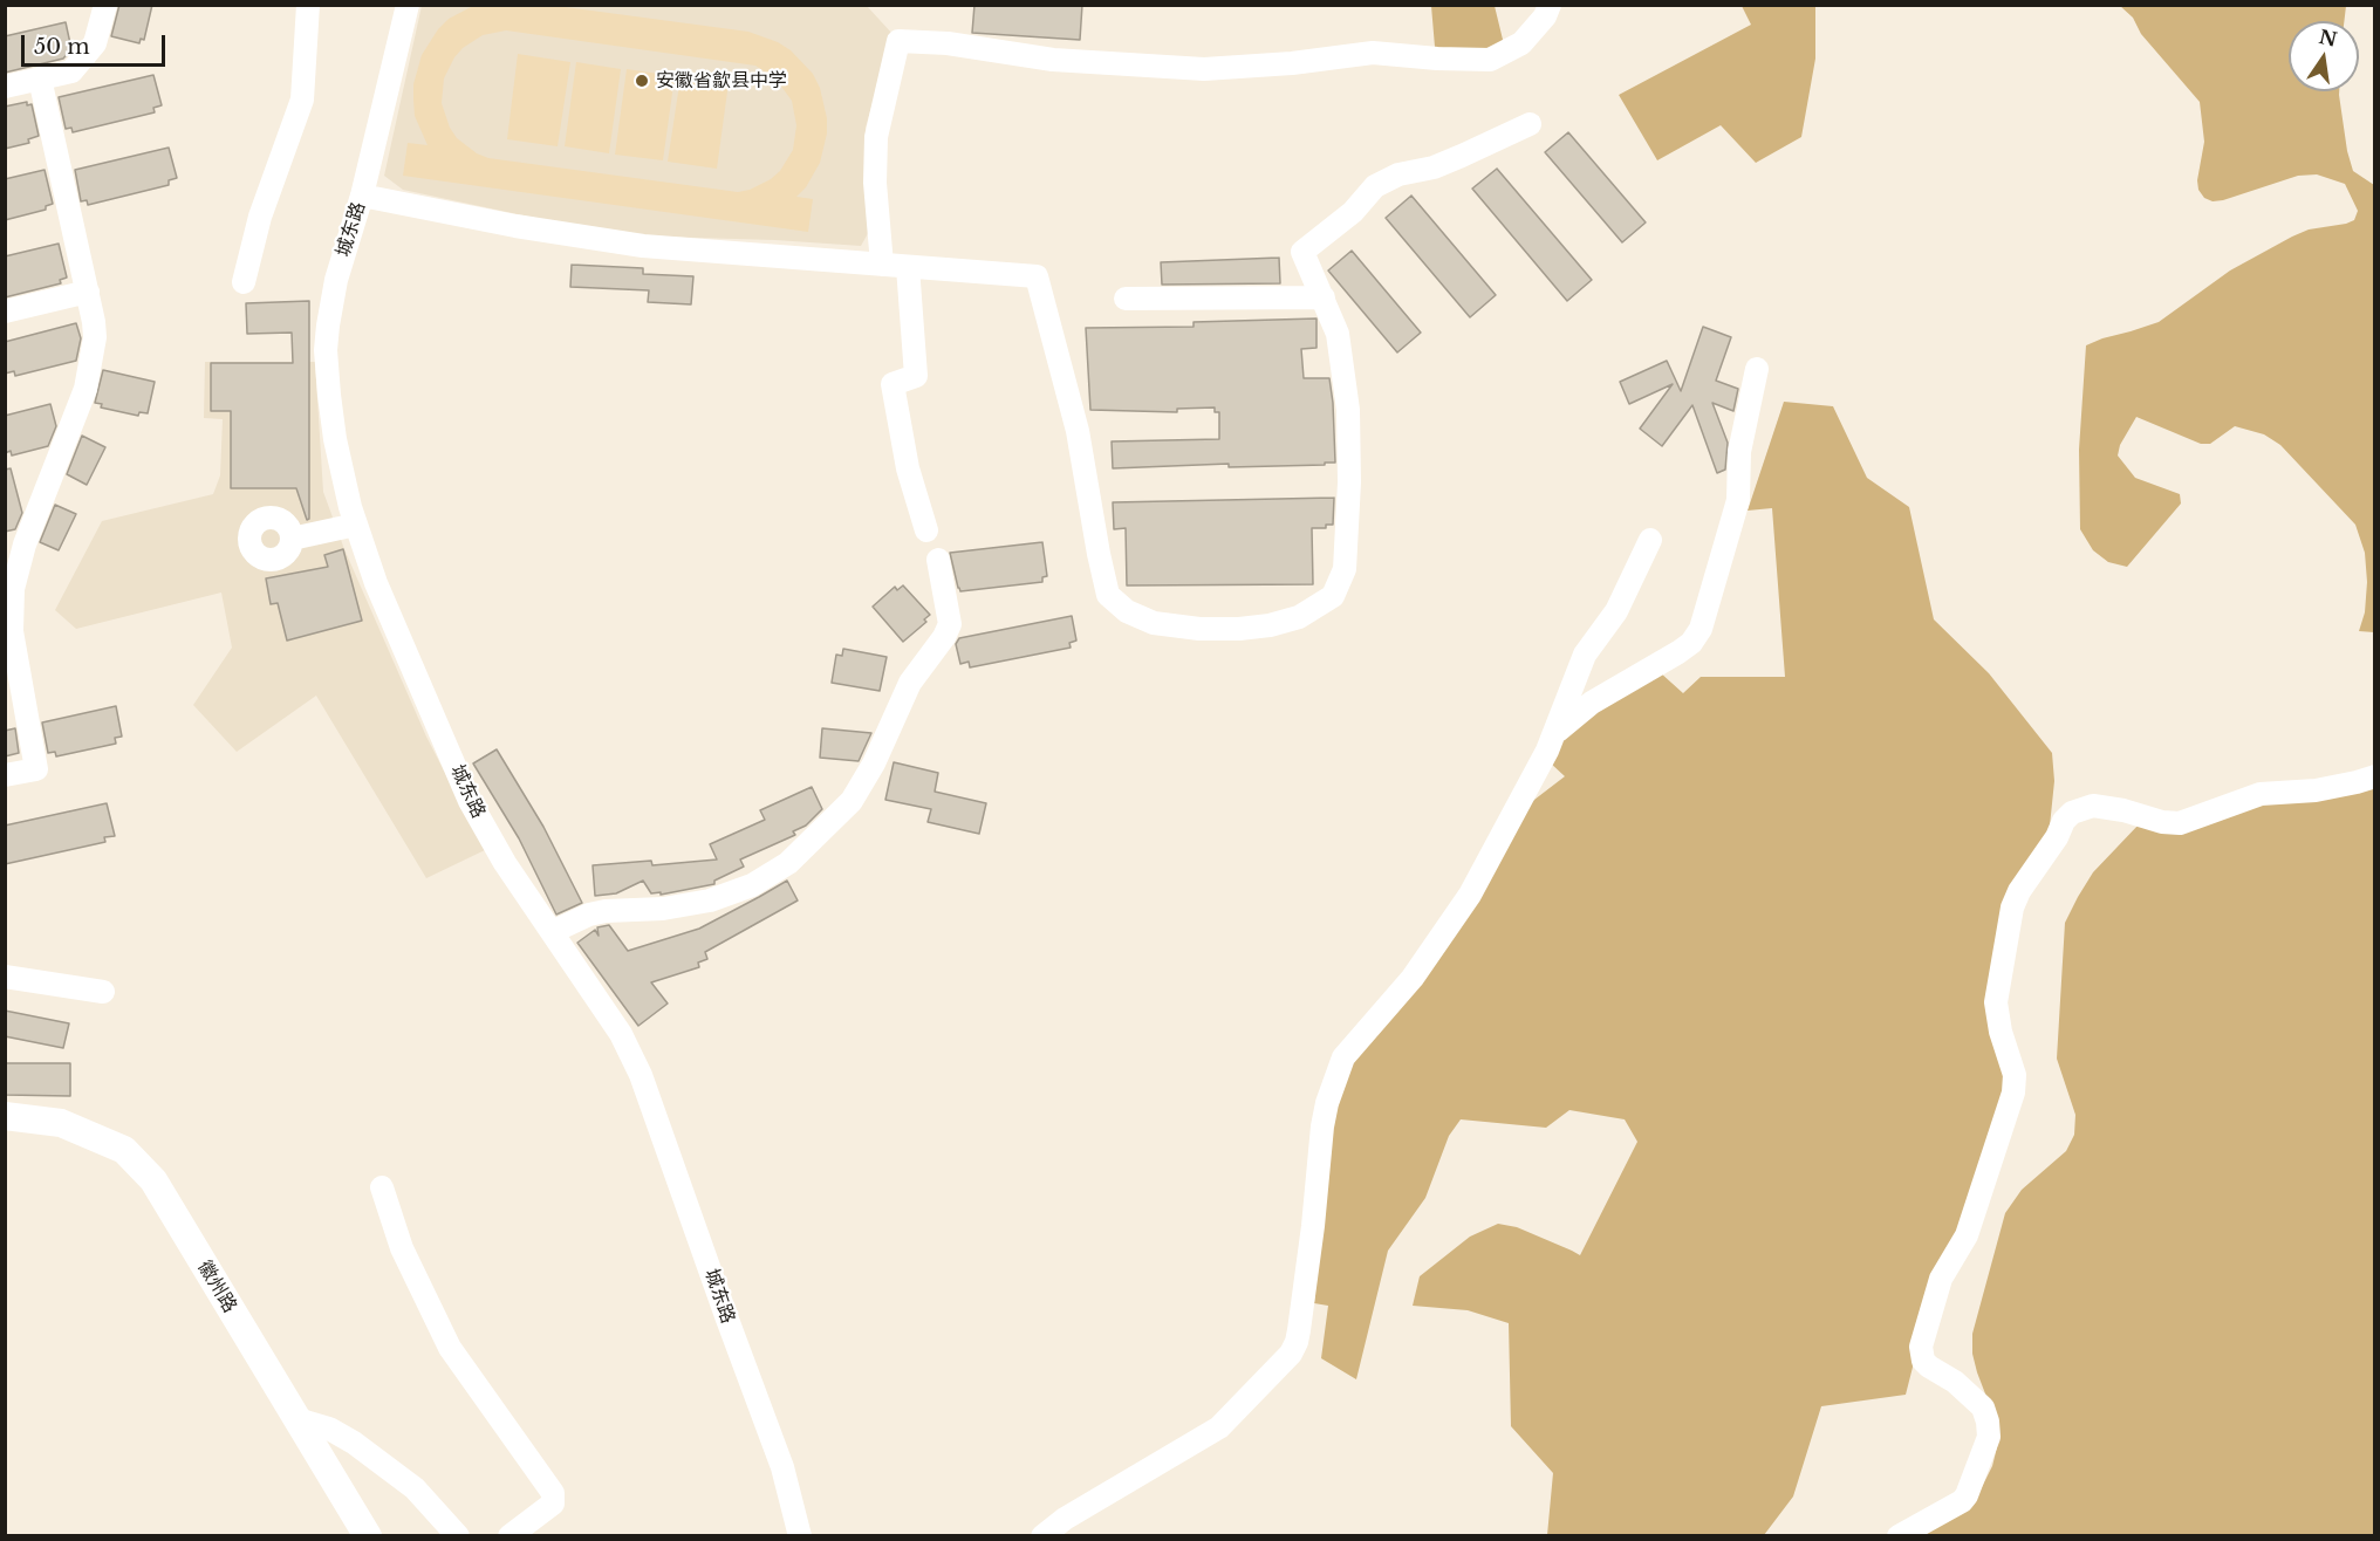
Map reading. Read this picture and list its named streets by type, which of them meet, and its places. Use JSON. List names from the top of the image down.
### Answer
{
  "streets": {
    "main road": ["徽州路"],
    "street": ["城东路"]
  },
  "places": ["安徽省歙县中学"],
  "scale_bar": "50 m",
  "north": "top"
}
